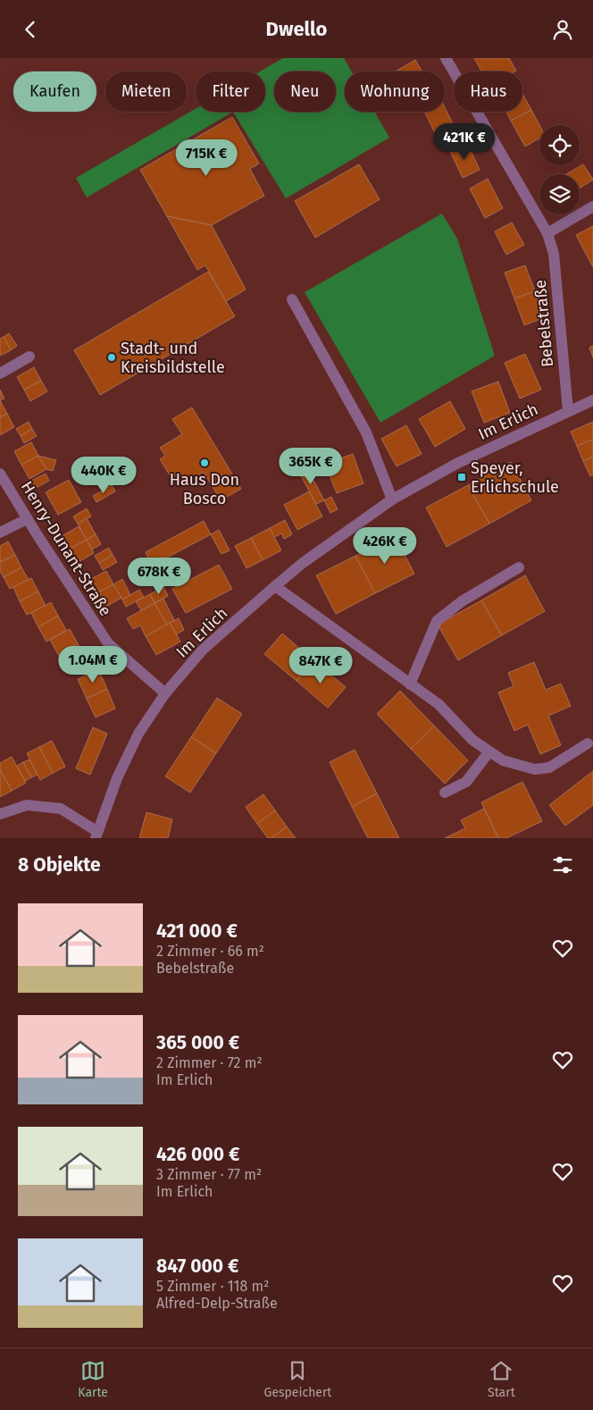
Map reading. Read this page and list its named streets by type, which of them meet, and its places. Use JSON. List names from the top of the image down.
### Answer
{
  "streets": {
    "street": ["Bebelstraße", "Im Erlich", "Henry-Dunant-Straße"]
  },
  "crossings": [
    ["Bebelstraße", "Im Erlich"],
    ["Im Erlich", "Henry-Dunant-Straße"]
  ],
  "places": {
    "other": ["Stadt- und Kreisbildstelle", "Haus Don Bosco"],
    "transit": ["Speyer, Erlichschule"]
  },
  "page": {
    "header": "Dwello",
    "chip": [
      "Kaufen",
      "Mieten",
      "Filter",
      "Neu",
      "Wohnung",
      "Haus"
    ],
    "price": [
      "421K €",
      "715K €",
      "365K €",
      "440K €",
      "426K €",
      "678K €",
      "1.04M €",
      "847K €"
    ],
    "heading": "8 Objekte",
    "list": [
      {
        "name": "421 000 €",
        "note": "2 Zimmer · 66 m² · Bebelstraße"
      },
      {
        "name": "365 000 €",
        "note": "2 Zimmer · 72 m² · Im Erlich"
      },
      {
        "name": "426 000 €",
        "note": "3 Zimmer · 77 m² · Im Erlich"
      },
      {
        "name": "847 000 €",
        "note": "5 Zimmer · 118 m² · Alfred-Delp-Straße"
      }
    ],
    "tabs": ["Karte", "Gespeichert", "Start"]
  }
}
